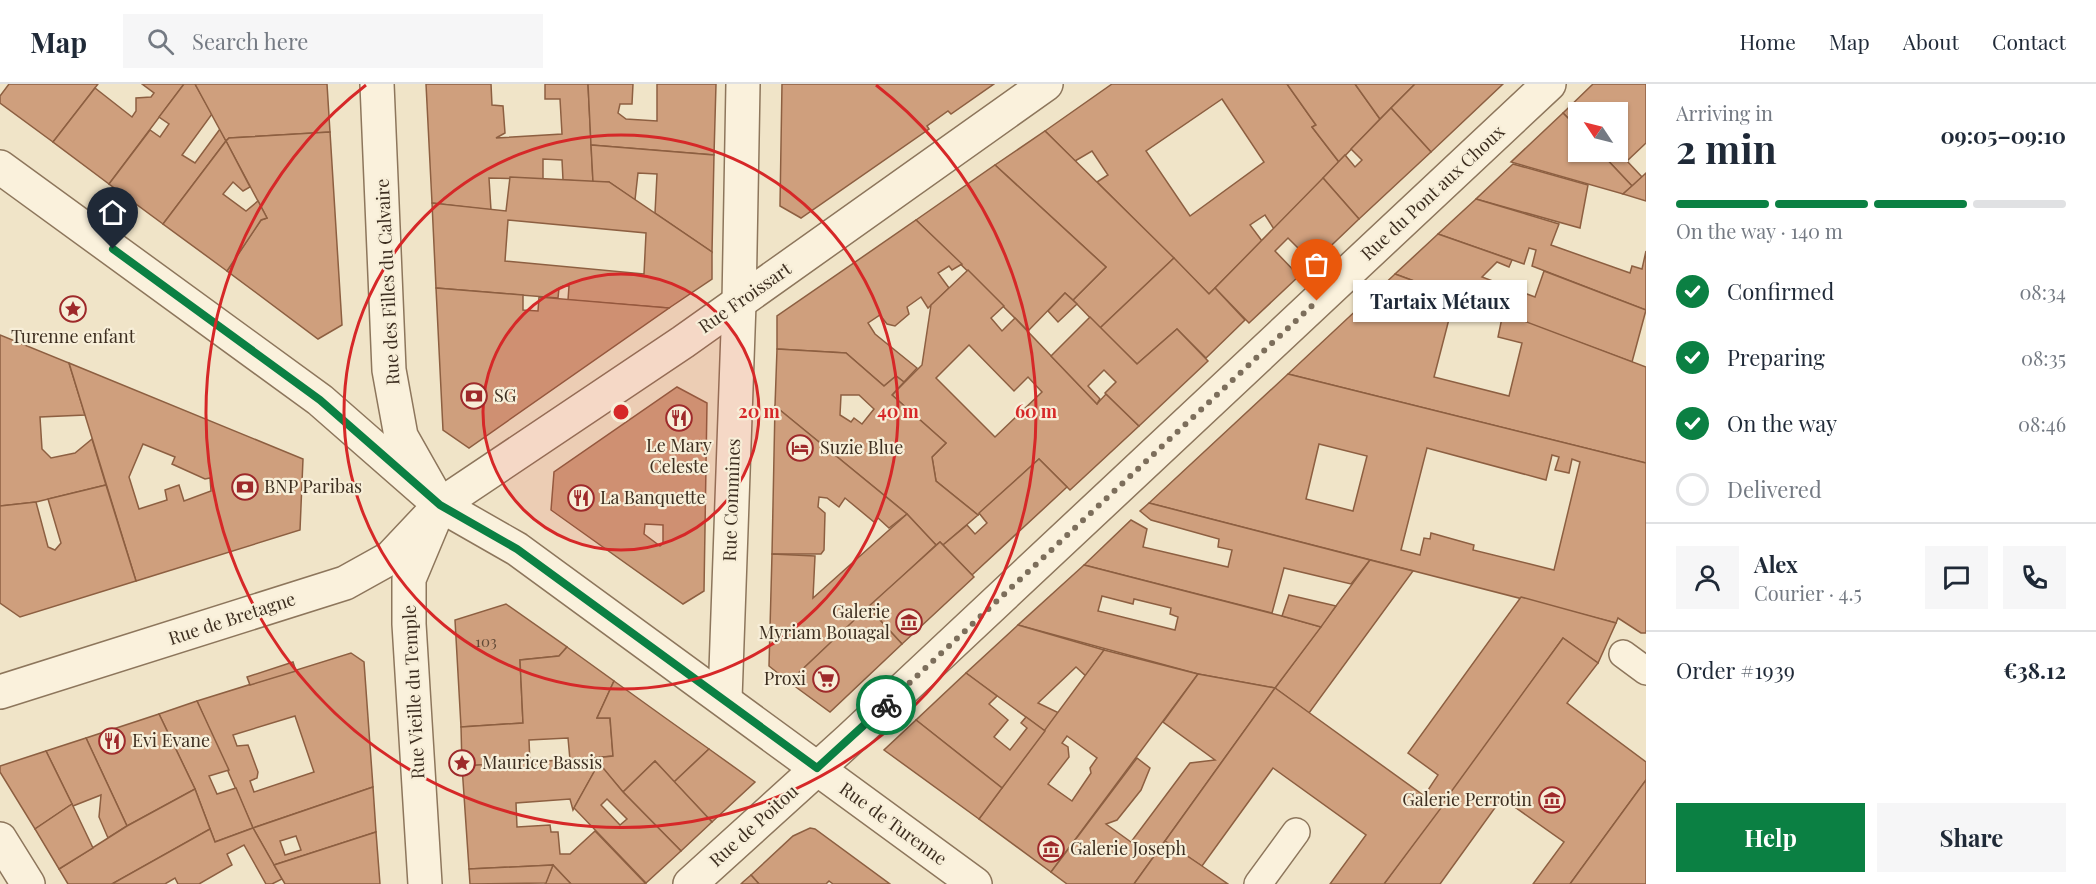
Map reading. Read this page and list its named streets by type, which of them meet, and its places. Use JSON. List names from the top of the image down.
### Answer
{
  "streets": {
    "street": [
      "Rue du Pont aux Choux",
      "Rue des Filles du Calvaire",
      "Rue Froissart",
      "Rue Commines",
      "Rue de Bretagne",
      "Rue Vieille du Temple",
      "Rue de Turenne",
      "Rue de Poitou"
    ]
  },
  "crossings": [
    ["Rue du Pont aux Choux", "Rue de Turenne"],
    ["Rue du Pont aux Choux", "Rue de Poitou"],
    ["Rue des Filles du Calvaire", "Rue Froissart"],
    ["Rue des Filles du Calvaire", "Rue de Bretagne"],
    ["Rue des Filles du Calvaire", "Rue Vieille du Temple"],
    ["Rue des Filles du Calvaire", "Rue de Turenne"],
    ["Rue Froissart", "Rue Commines"],
    ["Rue Froissart", "Rue de Bretagne"],
    ["Rue Froissart", "Rue Vieille du Temple"],
    ["Rue Froissart", "Rue de Turenne"],
    ["Rue Commines", "Rue de Turenne"],
    ["Rue de Bretagne", "Rue Vieille du Temple"],
    ["Rue de Bretagne", "Rue de Turenne"],
    ["Rue Vieille du Temple", "Rue de Turenne"],
    ["Rue de Turenne", "Rue de Poitou"]
  ],
  "places": {
    "other": ["Tartaix Métaux"],
    "place": ["Turenne enfant", "Maurice Bassis"],
    "bank": ["SG", "BNP Paribas"],
    "restaurant": ["Le Mary Celeste", "La Banquette", "Evi Evane"],
    "hotel": ["Suzie Blue"],
    "museum": ["Galerie Myriam Bouagal", "Galerie Perrotin", "Galerie Joseph"],
    "supermarket": ["Proxi"]
  },
  "house_numbers": ["103"],
  "north": "top left",
  "page": {
    "header": "Map",
    "search": "Search here",
    "nav": [
      "Home",
      "Map",
      "About",
      "Contact"
    ],
    "heading": ["2 min", "Arriving in", "09:05–09:10"],
    "panel": [
      "Alex",
      "Courier · 4.5",
      "Order #1939",
      "€38.12"
    ],
    "bar": "On the way · 140 m",
    "list": [
      ["Confirmed", "08:34"],
      ["Preparing", "08:35"],
      ["On the way", "08:46"],
      "Delivered"
    ],
    "bubble": "Tartaix Métaux",
    "buttons": ["Help", "Share"]
  },
  "rings": ["20 m", "40 m", "60 m"]
}
